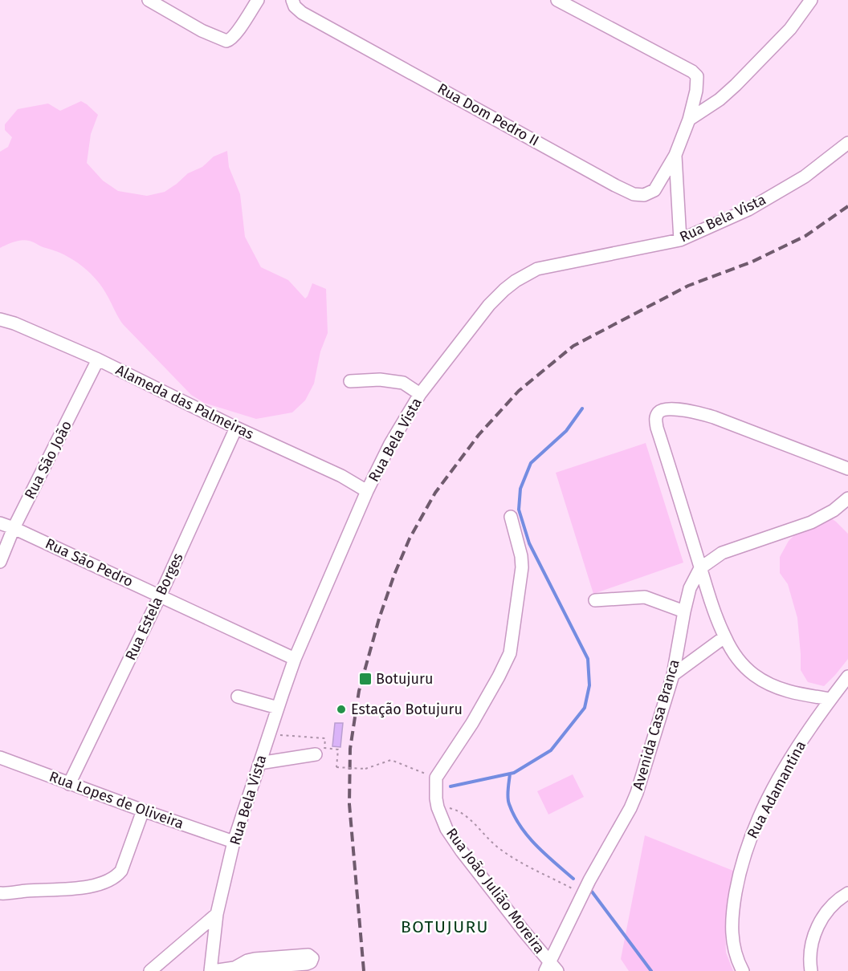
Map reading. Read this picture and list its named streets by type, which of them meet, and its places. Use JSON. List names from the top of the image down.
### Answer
{
  "streets": {
    "street": [
      "Rua Dom Pedro II",
      "Rua Bela Vista",
      "Alameda das Palmeiras",
      "Rua São João",
      "Rua São Pedro",
      "Rua Estela Borges",
      "Avenida Casa Branca",
      "Rua Adamantina",
      "Rua Lopes de Oliveira",
      "Rua João Julião Moreira"
    ]
  },
  "crossings": [
    ["Rua Bela Vista", "Alameda das Palmeiras"],
    ["Rua Bela Vista", "Rua São Pedro"],
    ["Rua Bela Vista", "Rua Lopes de Oliveira"],
    ["Alameda das Palmeiras", "Rua São João"],
    ["Alameda das Palmeiras", "Rua Estela Borges"],
    ["Rua São João", "Rua São Pedro"],
    ["Rua São Pedro", "Rua Estela Borges"],
    ["Rua Estela Borges", "Rua Lopes de Oliveira"],
    ["Avenida Casa Branca", "Rua João Julião Moreira"]
  ],
  "districts": ["BOTUJURU"],
  "places": {
    "transit": ["Botujuru"],
    "other": ["Estação Botujuru"]
  }
}
